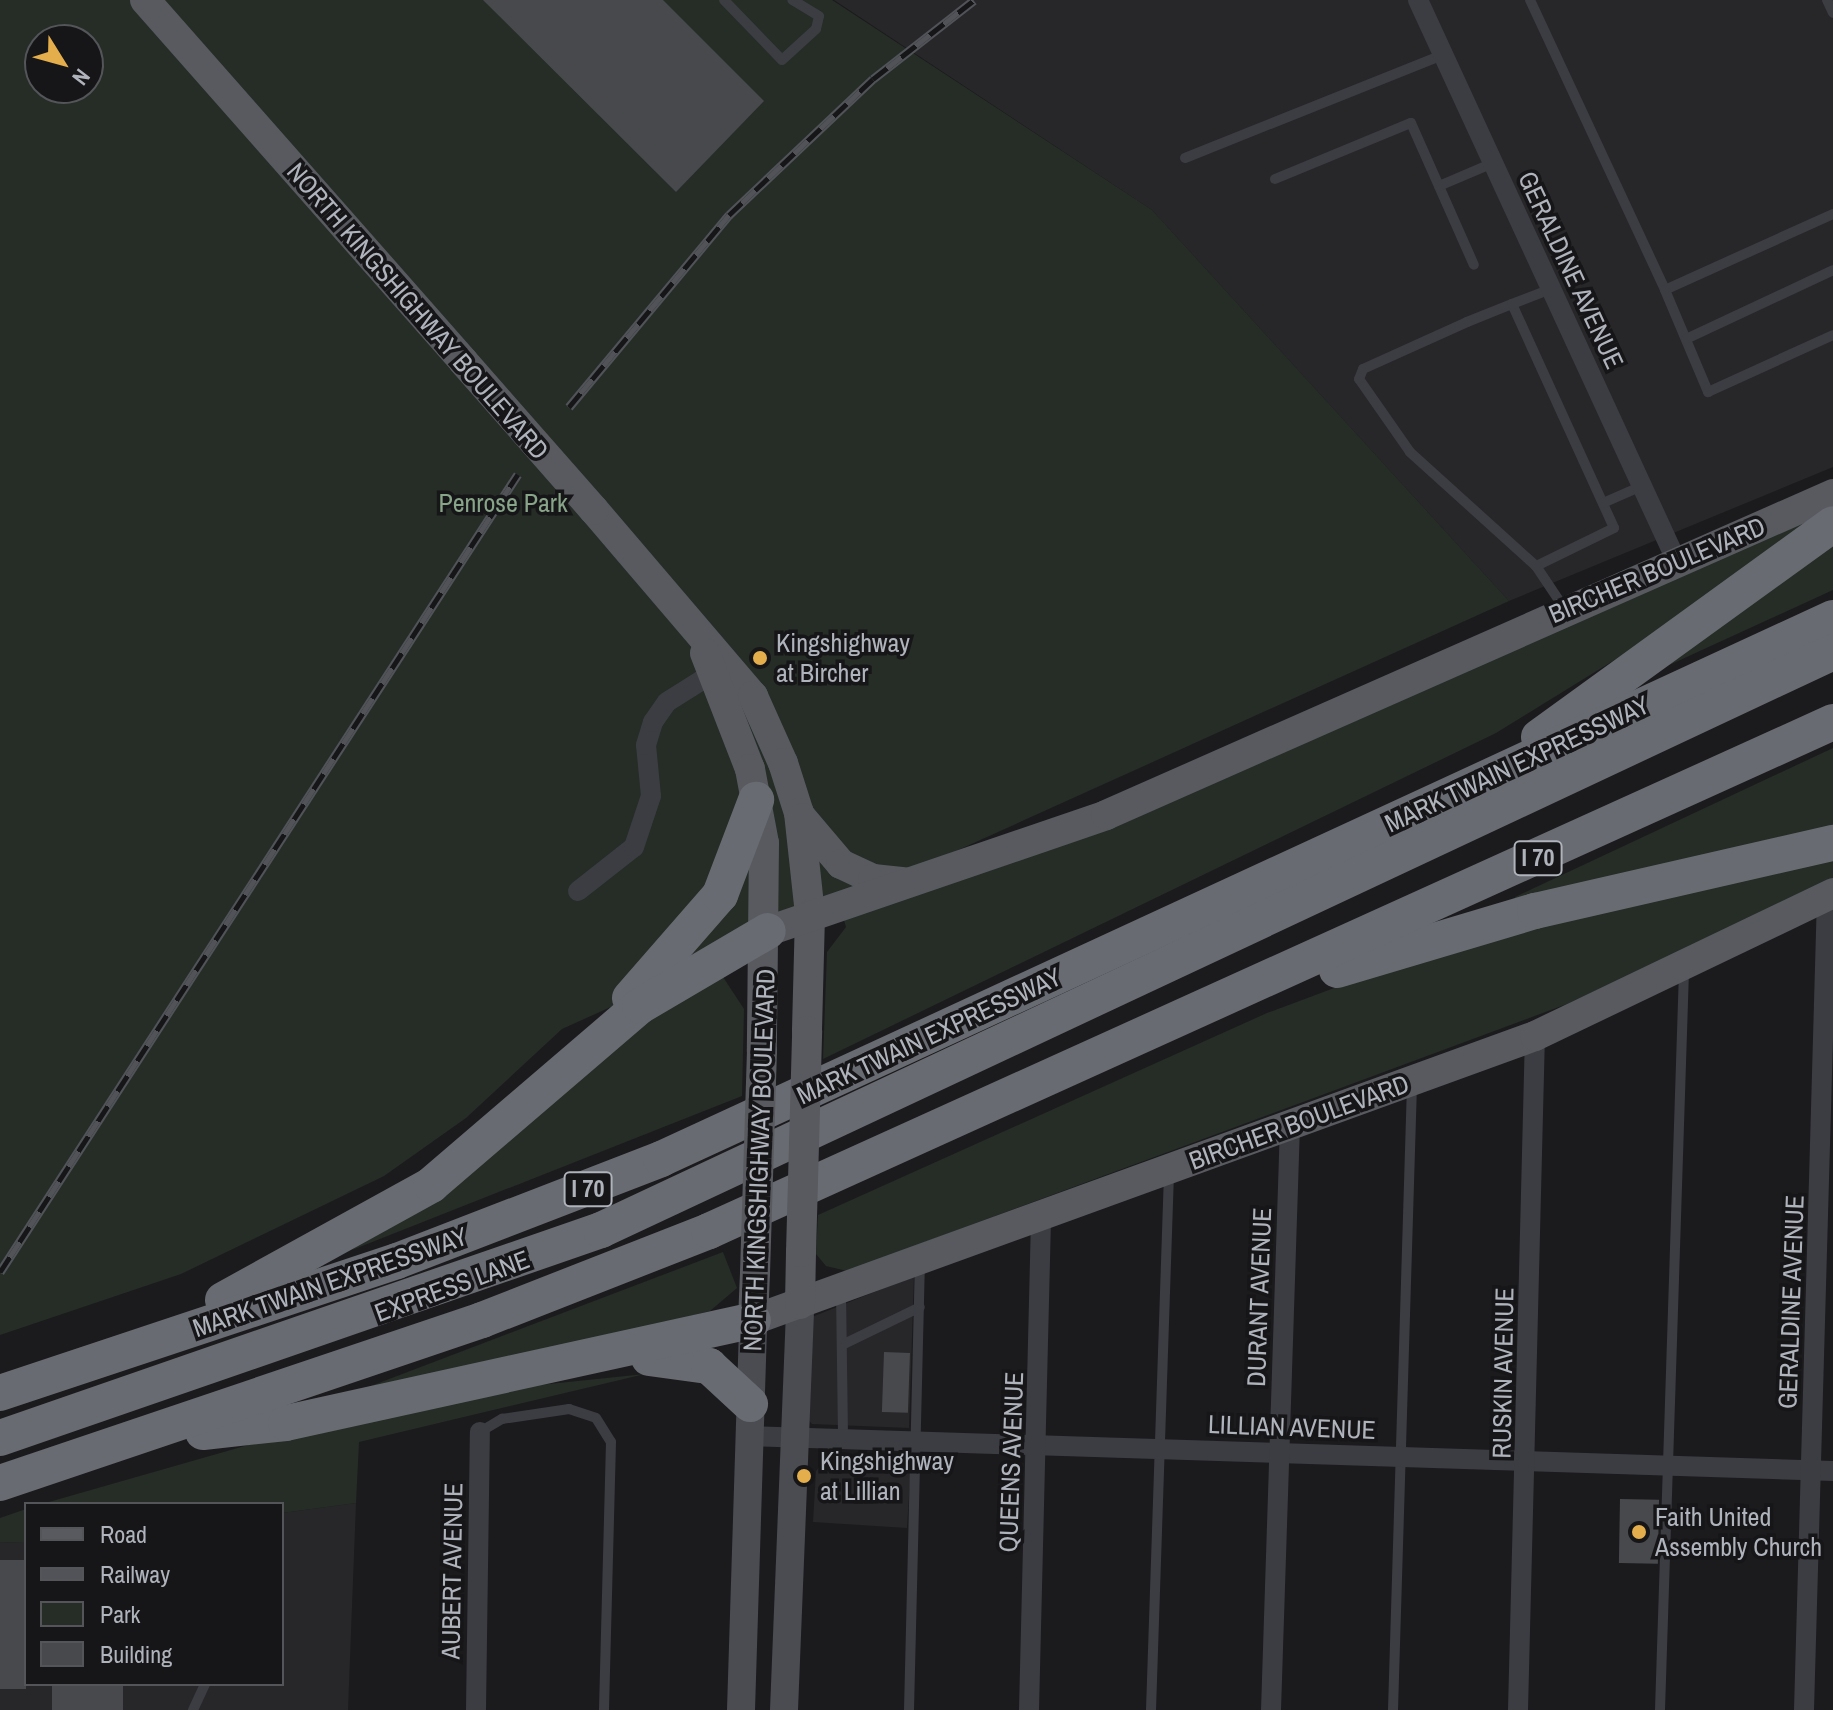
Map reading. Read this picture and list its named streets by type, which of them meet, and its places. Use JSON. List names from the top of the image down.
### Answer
{
  "streets": {
    "highway": ["MARK TWAIN EXPRESSWAY", "I 70", "EXPRESS LANE"],
    "main road": ["NORTH KINGSHIGHWAY BOULEVARD", "BIRCHER BOULEVARD"],
    "street": [
      "GERALDINE AVENUE",
      "DURANT AVENUE",
      "RUSKIN AVENUE",
      "LILLIAN AVENUE",
      "QUEENS AVENUE",
      "AUBERT AVENUE"
    ]
  },
  "crossings": [
    ["GERALDINE AVENUE", "BIRCHER BOULEVARD"],
    ["GERALDINE AVENUE", "LILLIAN AVENUE"],
    ["NORTH KINGSHIGHWAY BOULEVARD", "BIRCHER BOULEVARD"],
    ["NORTH KINGSHIGHWAY BOULEVARD", "MARK TWAIN EXPRESSWAY"],
    ["NORTH KINGSHIGHWAY BOULEVARD", "LILLIAN AVENUE"],
    ["BIRCHER BOULEVARD", "DURANT AVENUE"],
    ["BIRCHER BOULEVARD", "RUSKIN AVENUE"],
    ["BIRCHER BOULEVARD", "QUEENS AVENUE"],
    ["DURANT AVENUE", "LILLIAN AVENUE"],
    ["RUSKIN AVENUE", "LILLIAN AVENUE"],
    ["LILLIAN AVENUE", "QUEENS AVENUE"]
  ],
  "parks": ["Penrose Park"],
  "places": ["Kingshighway at Bircher", "Kingshighway at Lillian", "Faith United Assembly Church"],
  "legend": [
    "Road",
    "Railway",
    "Park",
    "Building"
  ],
  "north": "bottom right"
}
